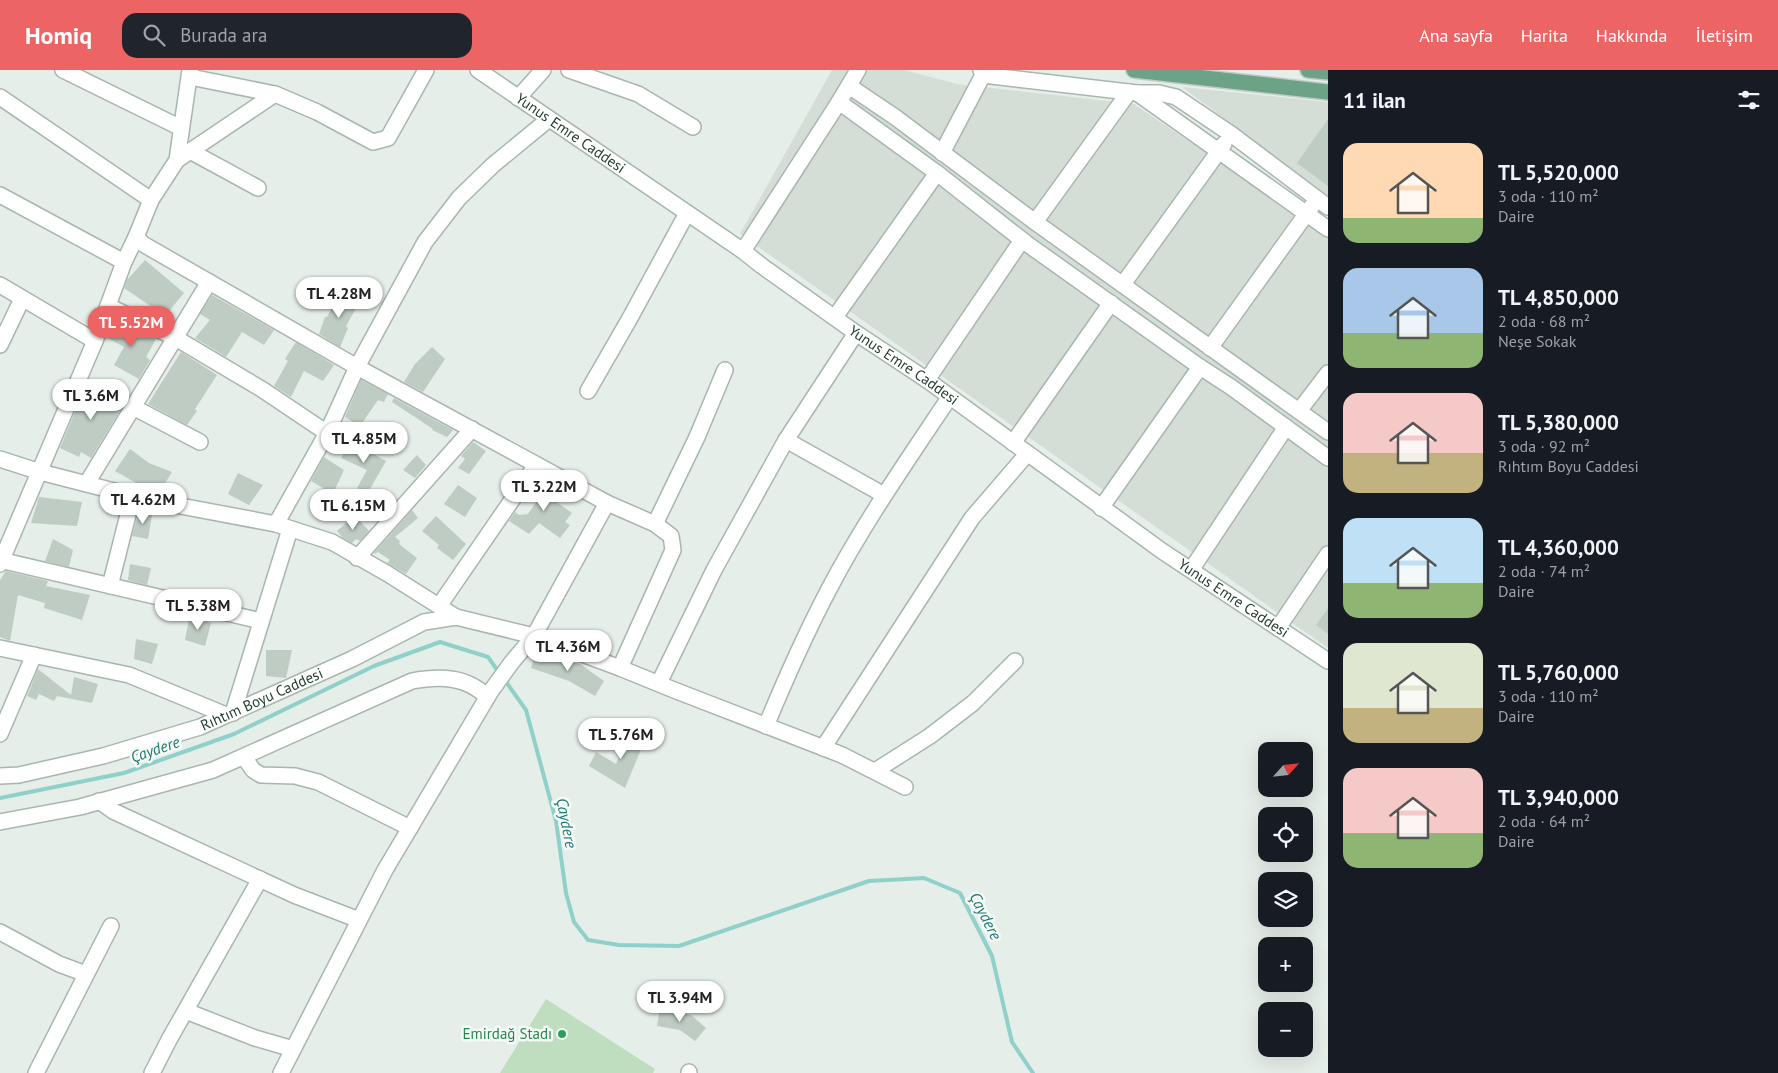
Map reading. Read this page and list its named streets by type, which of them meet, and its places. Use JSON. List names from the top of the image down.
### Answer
{
  "streets": {
    "street": ["Yunus Emre Caddesi", "Rıhtım Boyu Caddesi"]
  },
  "water": ["Çaydere"],
  "places": ["Emirdağ Stadı"],
  "north": "top right",
  "page": {
    "header": "Homiq",
    "search": "Burada ara",
    "nav": [
      "Ana sayfa",
      "Harita",
      "Hakkında",
      "İletişim"
    ],
    "heading": "11 ilan",
    "list": [
      {
        "name": "TL 5,520,000",
        "note": "3 oda · 110 m² · Daire"
      },
      {
        "name": "TL 4,850,000",
        "note": "2 oda · 68 m² · Neşe Sokak"
      },
      {
        "name": "TL 5,380,000",
        "note": "3 oda · 92 m² · Rıhtım Boyu Caddesi"
      },
      {
        "name": "TL 4,360,000",
        "note": "2 oda · 74 m² · Daire"
      },
      {
        "name": "TL 5,760,000",
        "note": "3 oda · 110 m² · Daire"
      },
      {
        "name": "TL 3,940,000",
        "note": "2 oda · 64 m² · Daire"
      }
    ],
    "price": [
      "TL 4.28M",
      "TL 5.52M",
      "TL 3.6M",
      "TL 4.85M",
      "TL 3.22M",
      "TL 4.62M",
      "TL 6.15M",
      "TL 5.38M",
      "TL 4.36M",
      "TL 5.76M",
      "TL 3.94M"
    ],
    "map_buttons": ["+", "−"]
  }
}
